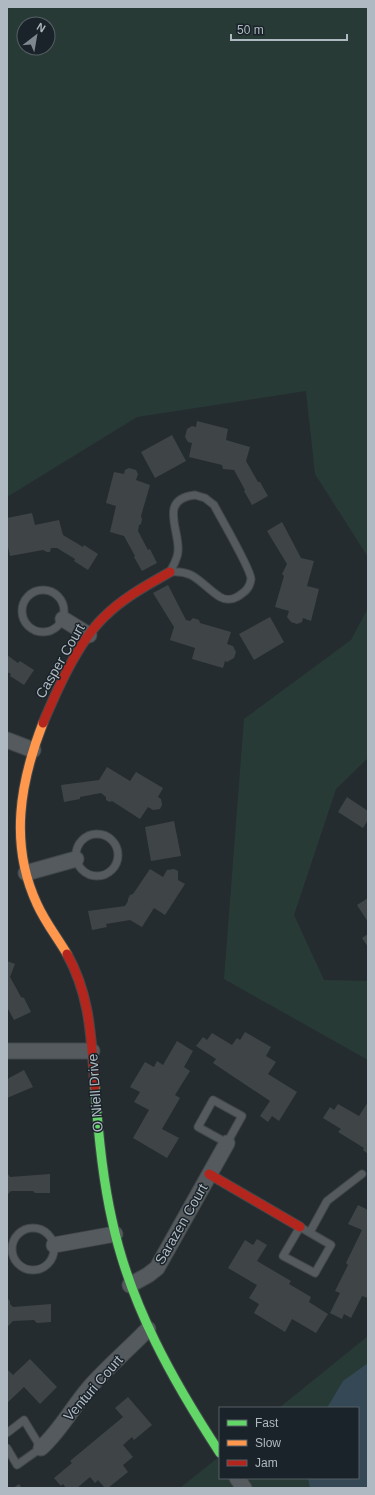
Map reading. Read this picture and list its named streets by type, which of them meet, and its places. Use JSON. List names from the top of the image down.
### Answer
{
  "streets": {
    "street": [
      "Casper Court",
      "O Niell Drive",
      "Sarazen Court",
      "Venturi Court"
    ]
  },
  "crossings": [
    ["Casper Court", "O Niell Drive"],
    ["O Niell Drive", "Sarazen Court"],
    ["O Niell Drive", "Venturi Court"]
  ],
  "legend": ["Fast", "Slow", "Jam"],
  "scale_bar": "50 m",
  "north": "top right"
}
